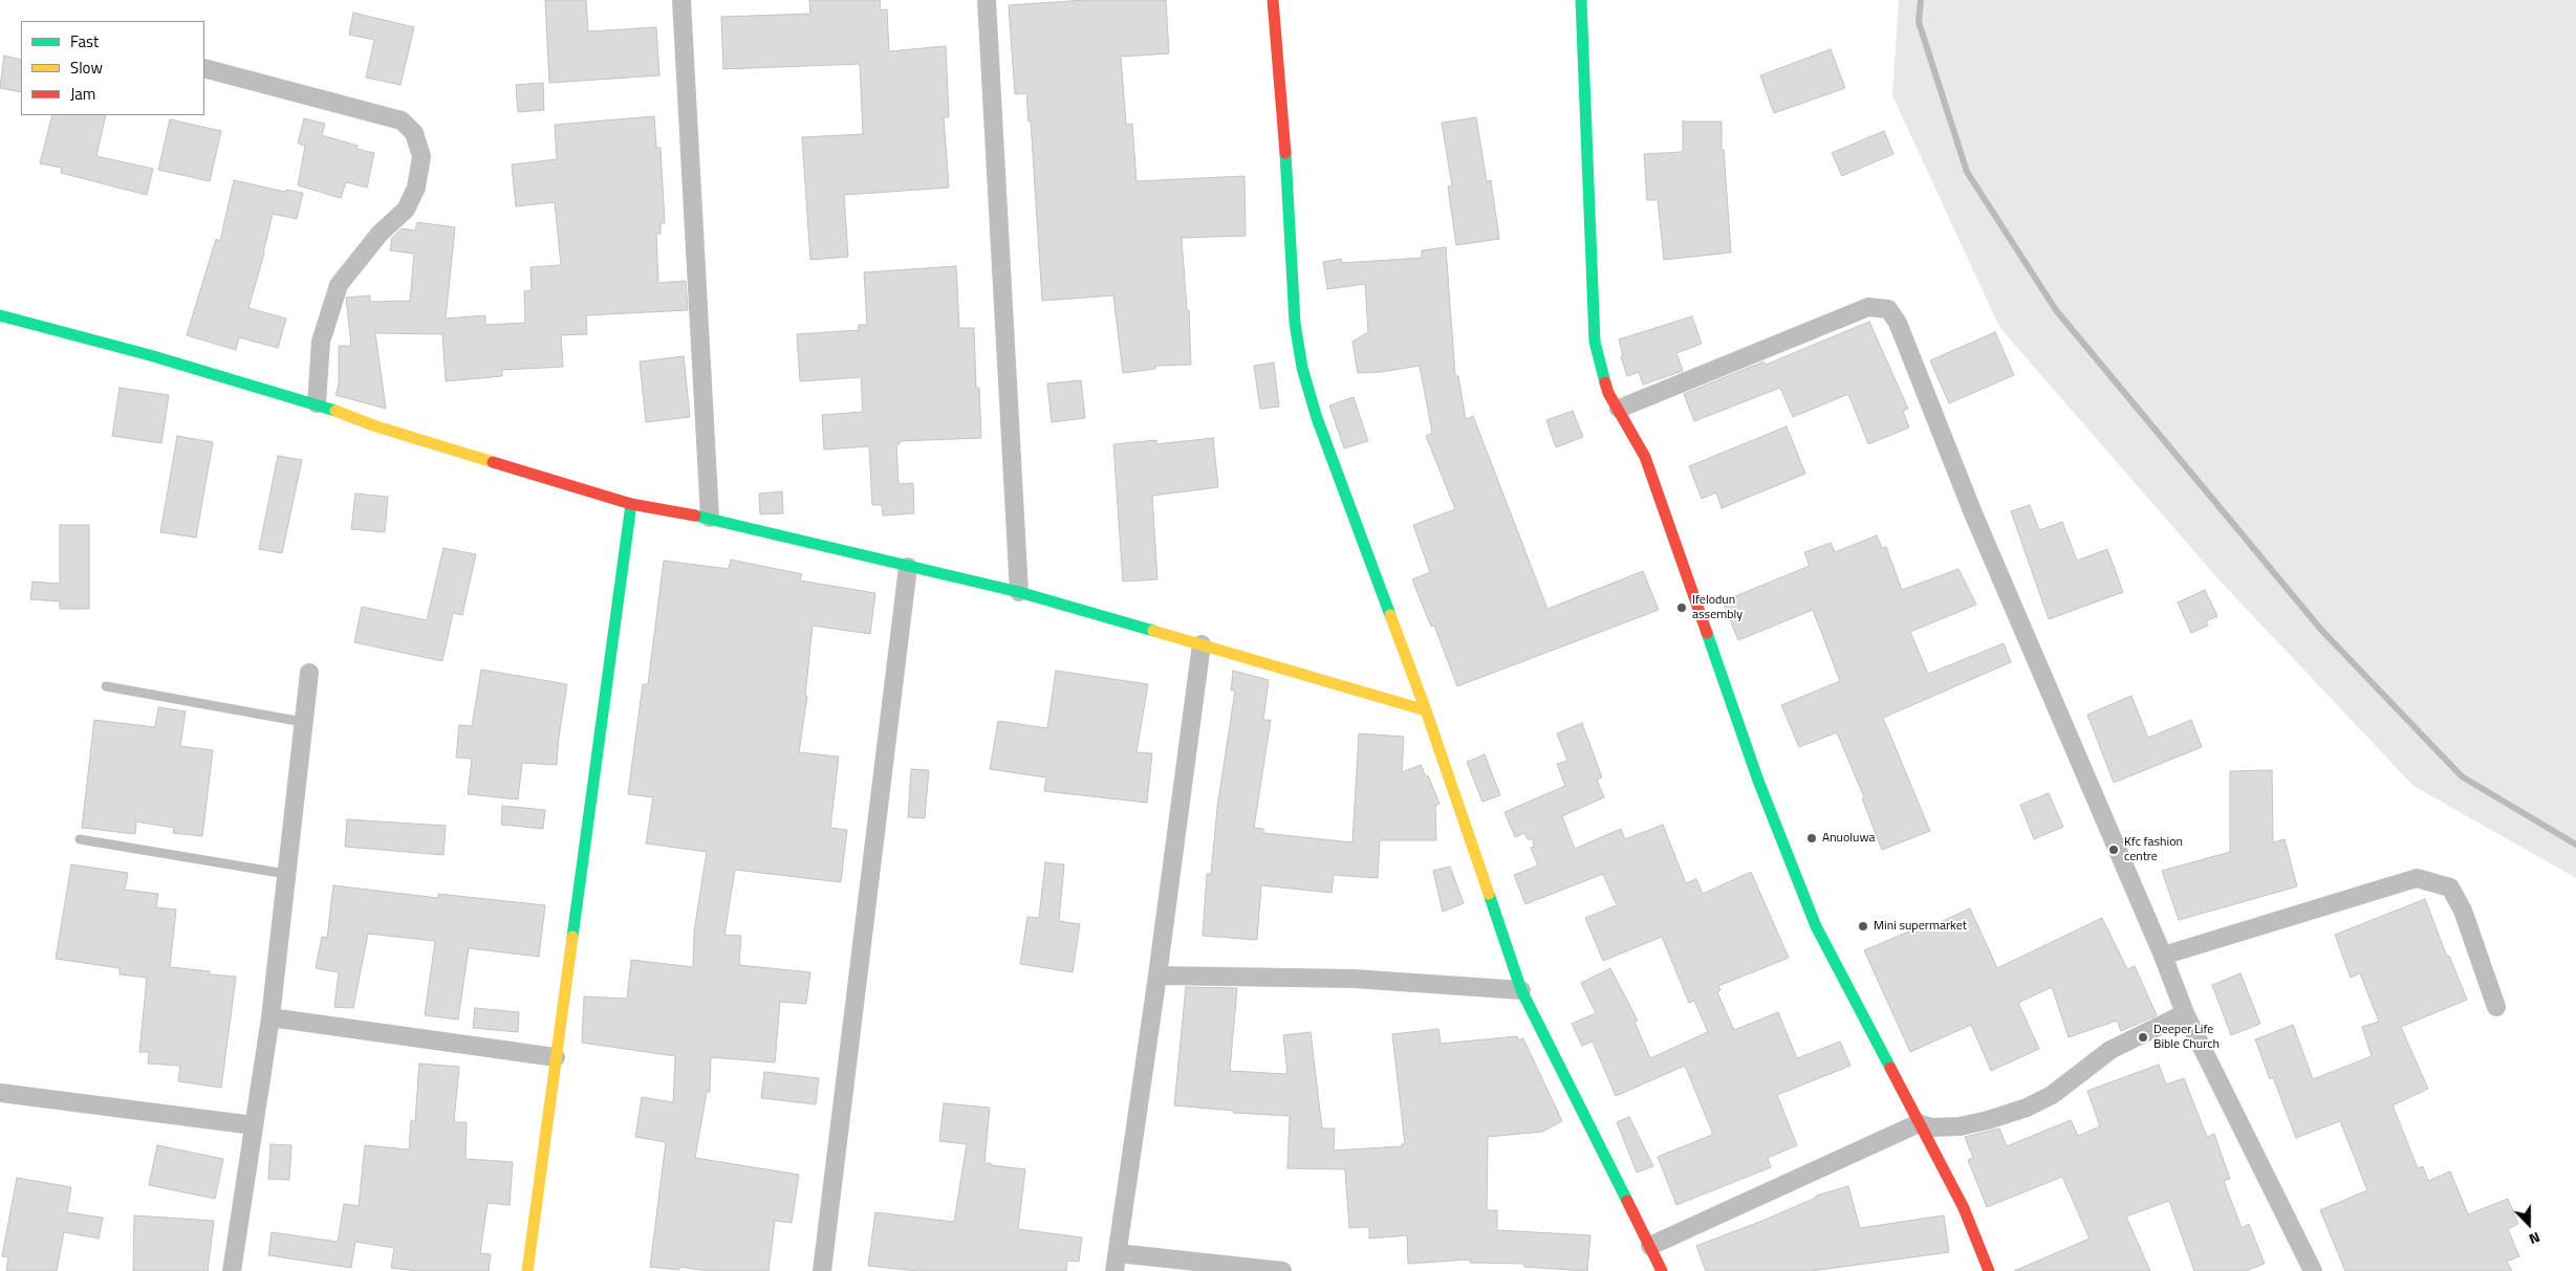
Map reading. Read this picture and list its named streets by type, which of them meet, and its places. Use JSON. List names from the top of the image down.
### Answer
{
  "places": [
    "Ifelodun assembly",
    "Anuoluwa",
    "Kfc fashion centre",
    "Mini supermarket",
    "Deeper Life Bible Church"
  ],
  "legend": ["Fast", "Slow", "Jam"],
  "north": "bottom"
}
